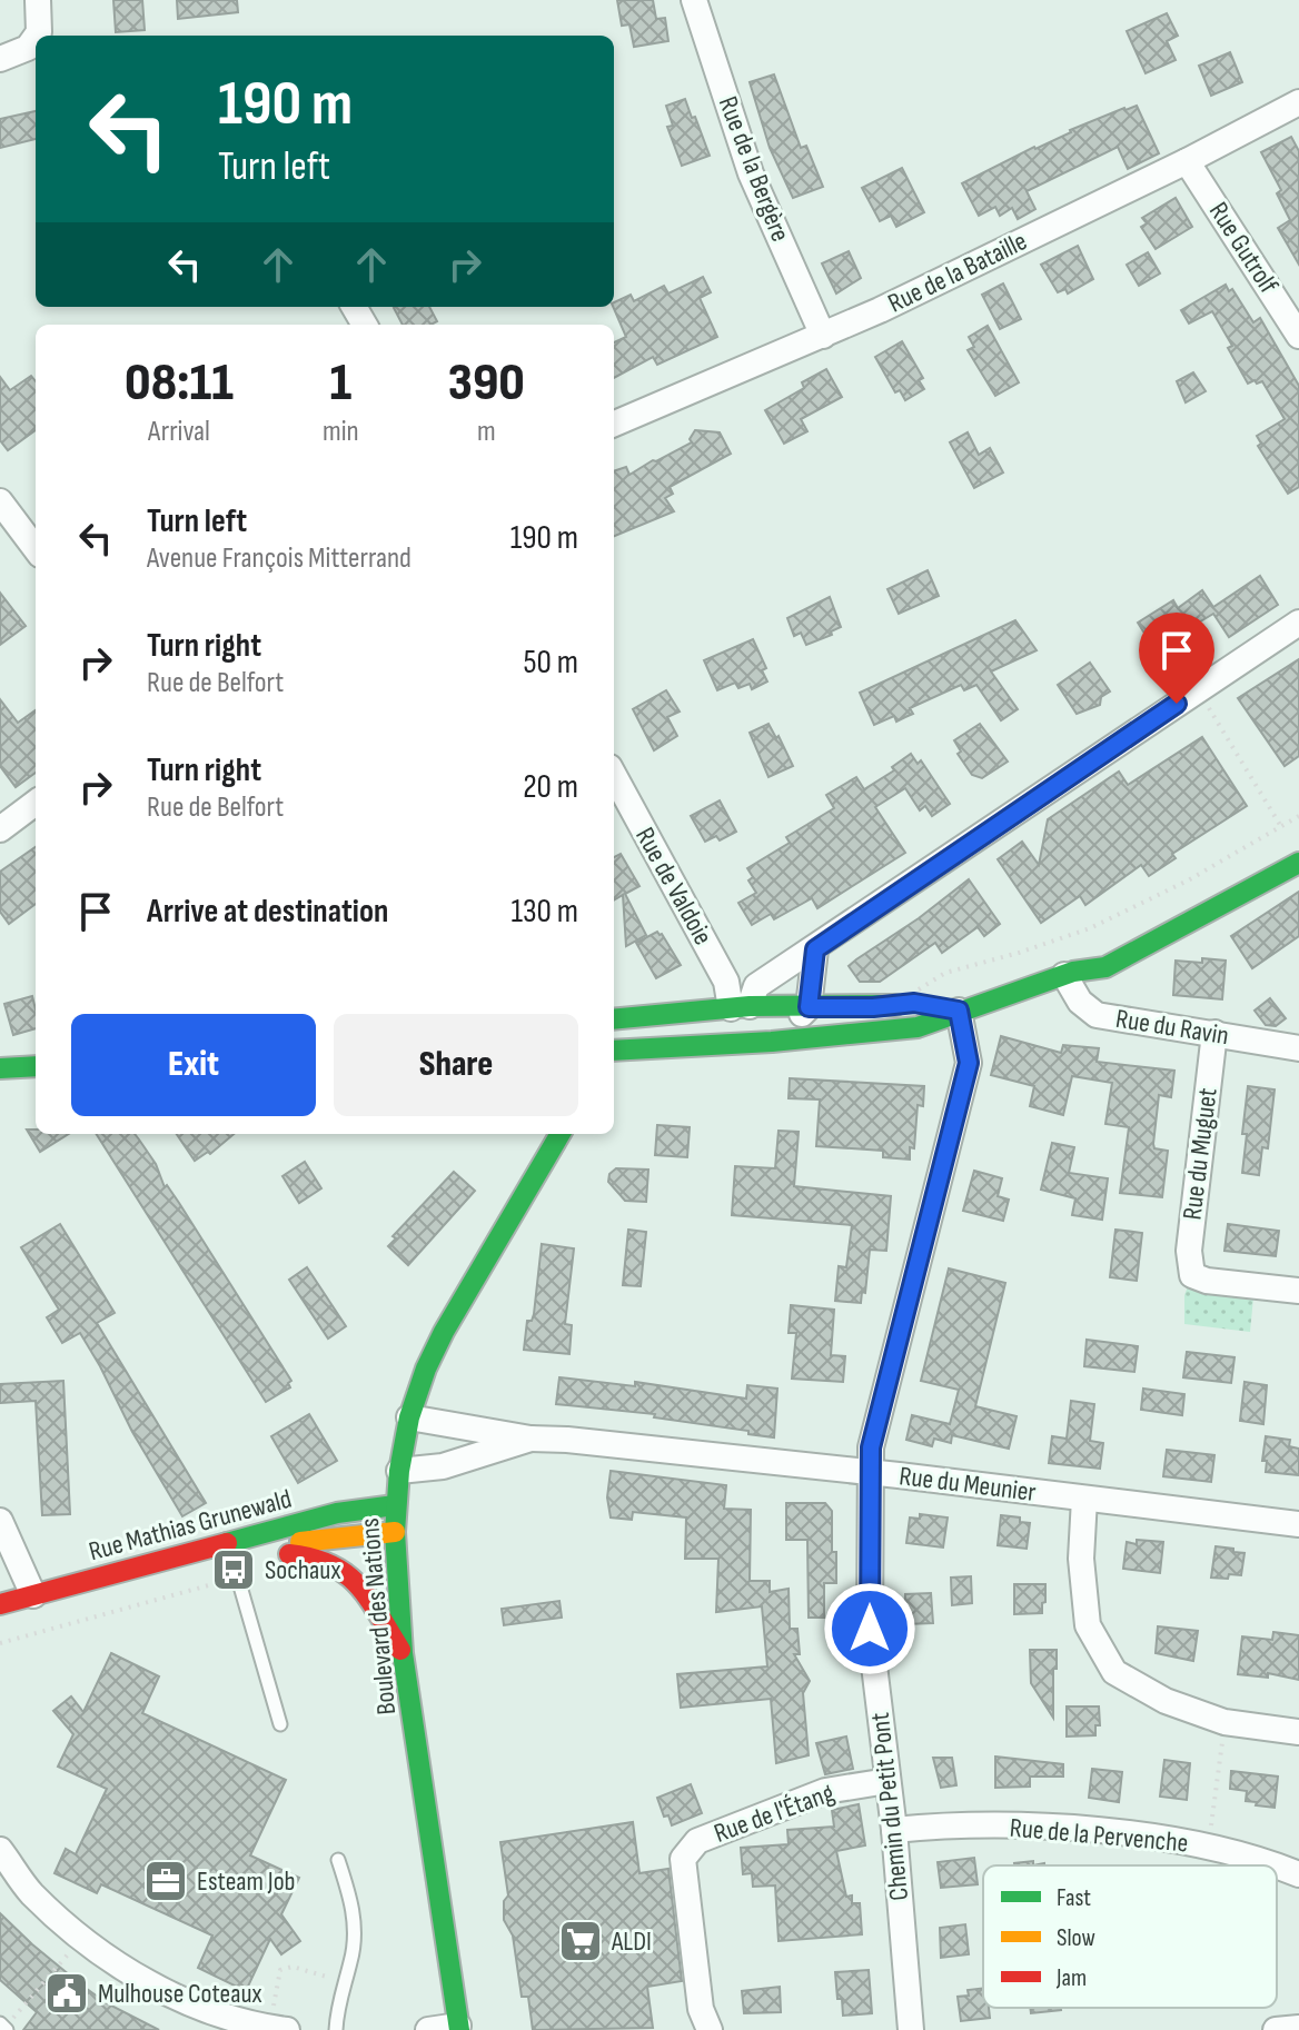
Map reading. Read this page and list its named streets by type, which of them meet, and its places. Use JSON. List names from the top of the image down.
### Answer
{
  "streets": {
    "main road": ["Rue Mathias Grunewald", "Boulevard des Nations"],
    "street": [
      "Rue de la Bergère",
      "Rue Gutrolf",
      "Rue de la Bataille",
      "Rue de Valdoie",
      "Rue du Ravin",
      "Rue du Muguet",
      "Rue du Meunier",
      "Chemin du Petit Pont",
      "Rue de l'Étang",
      "Rue de la Pervenche"
    ]
  },
  "crossings": [
    ["Rue de la Bergère", "Rue de la Bataille"],
    ["Rue Gutrolf", "Rue de la Bataille"],
    ["Rue du Ravin", "Rue du Muguet"],
    ["Rue du Meunier", "Boulevard des Nations"],
    ["Rue du Meunier", "Chemin du Petit Pont"],
    ["Rue Mathias Grunewald", "Boulevard des Nations"],
    ["Chemin du Petit Pont", "Rue de l'Étang"],
    ["Chemin du Petit Pont", "Rue de la Pervenche"]
  ],
  "places": {
    "bus stop": ["Sochaux"],
    "office": ["Esteam Job"],
    "supermarket": ["ALDI"],
    "public building": ["Mulhouse Coteaux"]
  },
  "legend": ["Fast", "Slow", "Jam"],
  "page": {
    "turn": ["190 m", "Turn left"],
    "eta": [
      "08:11",
      "Arrival",
      "1",
      "min",
      "390",
      "m"
    ],
    "list": [
      {
        "name": "Turn left",
        "note": "Avenue François Mitterrand",
        "value": "190 m"
      },
      {
        "name": "Turn right",
        "note": "Rue de Belfort",
        "value": "50 m"
      },
      {
        "name": "Turn right",
        "note": "Rue de Belfort",
        "value": "20 m"
      },
      {
        "name": "Arrive at destination",
        "value": "130 m"
      }
    ],
    "buttons": ["Exit", "Share"]
  }
}
